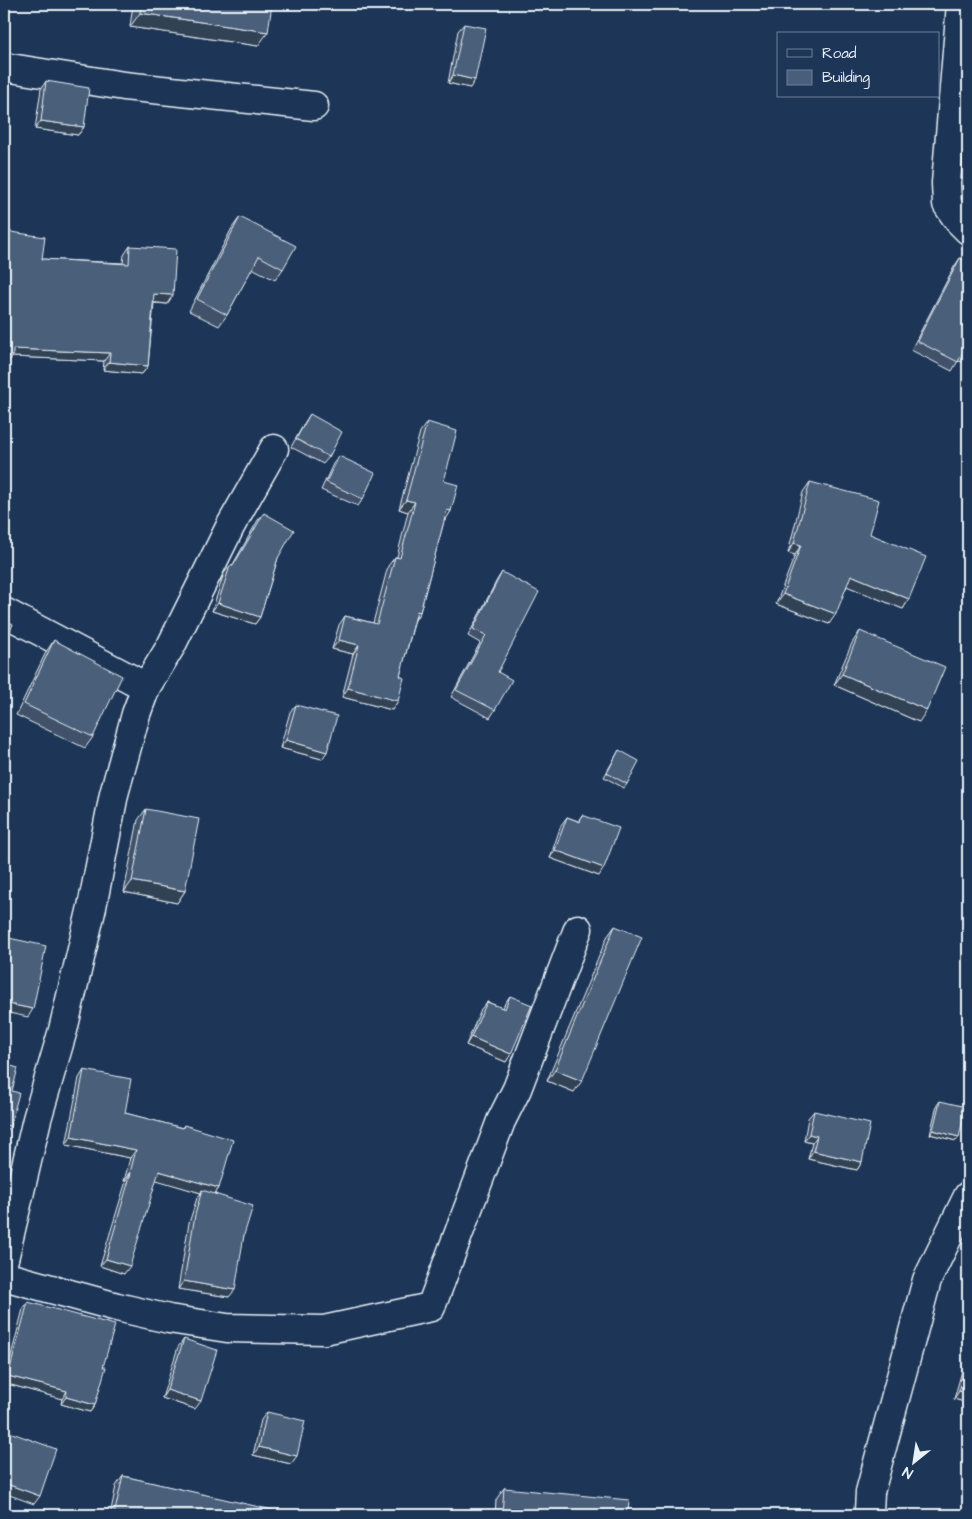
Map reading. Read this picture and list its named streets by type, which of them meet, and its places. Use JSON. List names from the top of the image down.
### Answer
{
  "legend": ["Road", "Building"],
  "north": "bottom left"
}
